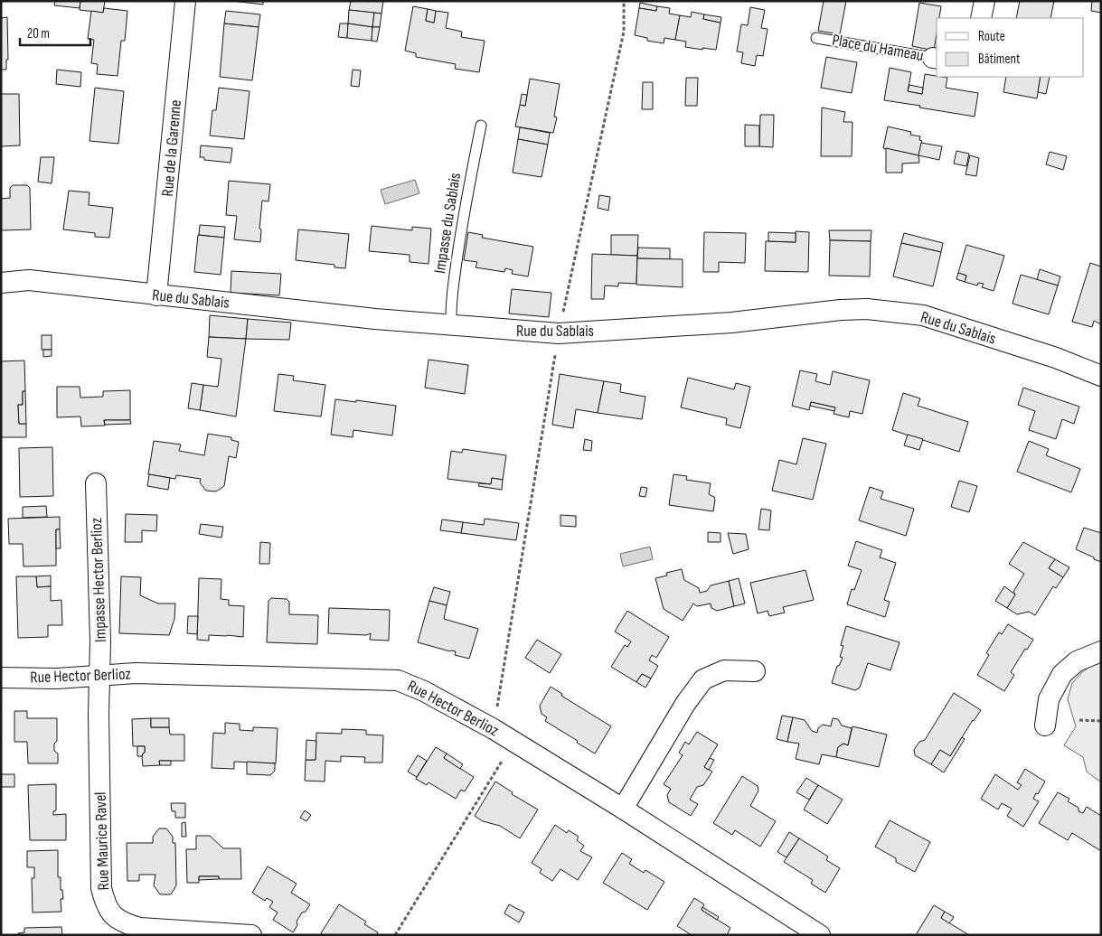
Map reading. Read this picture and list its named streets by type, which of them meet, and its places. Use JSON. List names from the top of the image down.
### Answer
{
  "streets": {
    "street": [
      "Rue de la Garenne",
      "Rue du Sablais",
      "Impasse Hector Berlioz",
      "Rue Hector Berlioz",
      "Rue Maurice Ravel"
    ],
    "lane": ["Place du Hameau", "Impasse du Sablais"]
  },
  "crossings": [
    ["Rue de la Garenne", "Rue du Sablais"],
    ["Impasse du Sablais", "Rue du Sablais"],
    ["Impasse Hector Berlioz", "Rue Hector Berlioz"],
    ["Impasse Hector Berlioz", "Rue Maurice Ravel"],
    ["Rue Hector Berlioz", "Rue Maurice Ravel"]
  ],
  "legend": ["Route", "Bâtiment"],
  "scale_bar": "20 m"
}
